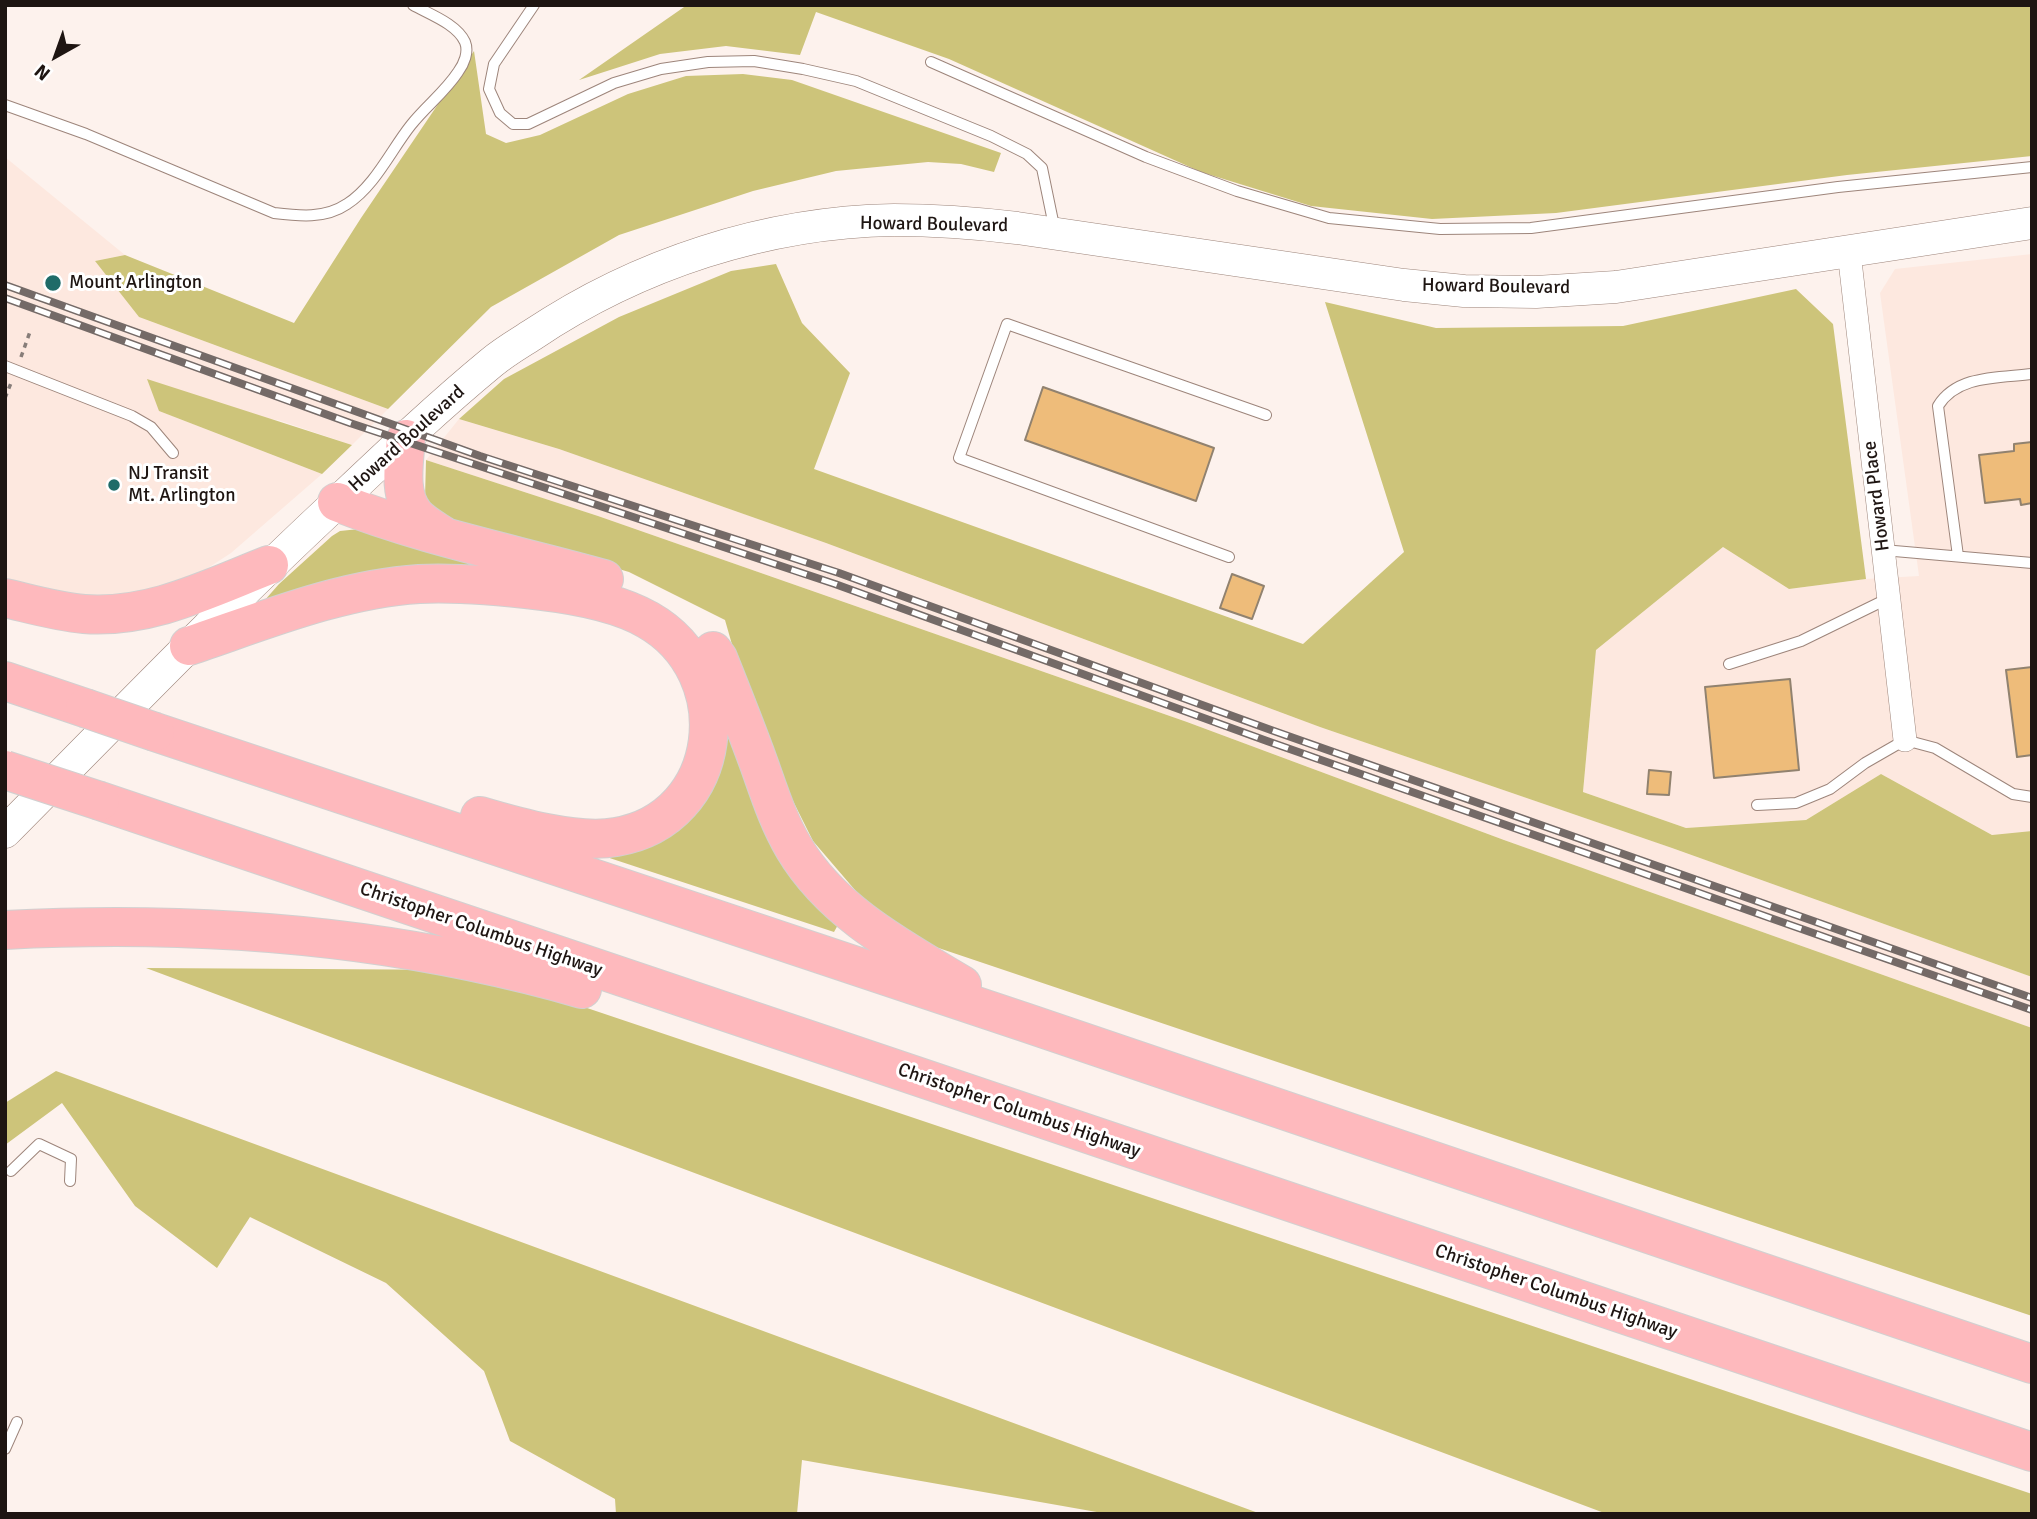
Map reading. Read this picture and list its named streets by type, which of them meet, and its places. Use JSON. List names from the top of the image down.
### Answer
{
  "streets": {
    "highway": ["Christopher Columbus Highway"],
    "main road": ["Howard Boulevard"],
    "street": ["Howard Place"]
  },
  "crossings": [
    ["Howard Boulevard", "Howard Place"]
  ],
  "places": ["Mount Arlington", "NJ Transit Mt. Arlington"],
  "north": "bottom left"
}
